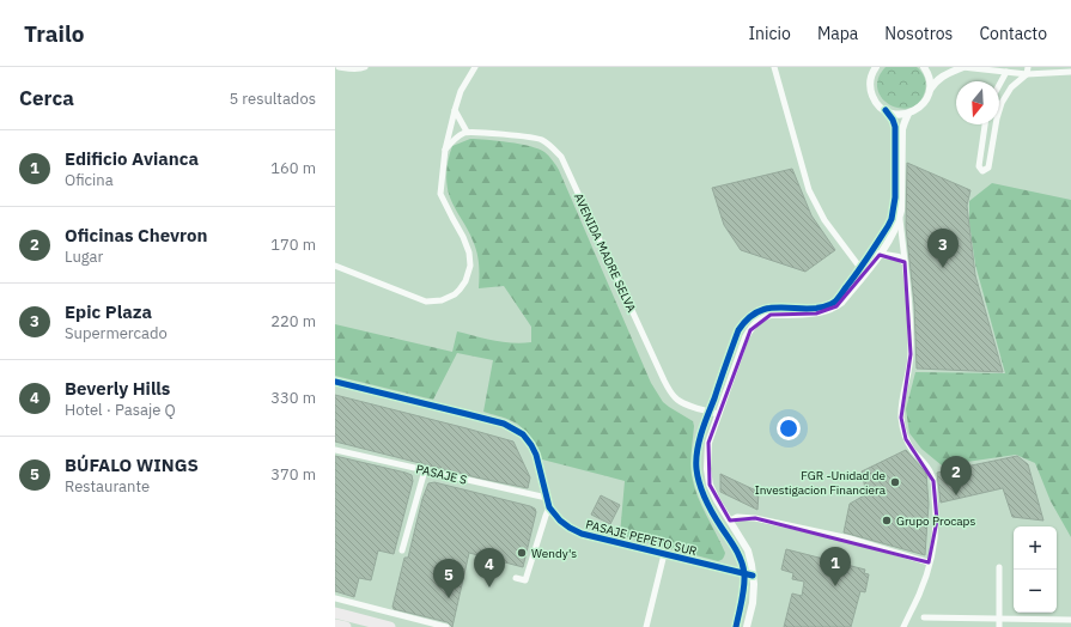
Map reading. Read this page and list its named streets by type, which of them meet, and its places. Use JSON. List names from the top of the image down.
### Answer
{
  "streets": {
    "street": ["AVENIDA MADRE SELVA", "PASAJE S", "PASAJE PEPETO SUR"]
  },
  "crossings": [
    ["PASAJE S", "PASAJE PEPETO SUR"]
  ],
  "places": ["FGR -Unidad de Investigacion Financiera", "Grupo Procaps", "Wendy's"],
  "north": "bottom",
  "page": {
    "header": "Trailo",
    "nav": [
      "Inicio",
      "Mapa",
      "Nosotros",
      "Contacto"
    ],
    "heading": ["Cerca", "5 resultados"],
    "list": [
      {
        "mark": "1",
        "name": "Edificio Avianca",
        "note": "Oficina",
        "value": "160 m"
      },
      {
        "mark": "2",
        "name": "Oficinas Chevron",
        "note": "Lugar",
        "value": "170 m"
      },
      {
        "mark": "3",
        "name": "Epic Plaza",
        "note": "Supermercado",
        "value": "220 m"
      },
      {
        "mark": "4",
        "name": "Beverly Hills",
        "note": "Hotel · Pasaje Q",
        "value": "330 m"
      },
      {
        "mark": "5",
        "name": "BÚFALO WINGS",
        "note": "Restaurante",
        "value": "370 m"
      }
    ],
    "pins": [
      "3",
      "2",
      "1",
      "4",
      "5"
    ],
    "map_buttons": ["+", "−"]
  }
}
